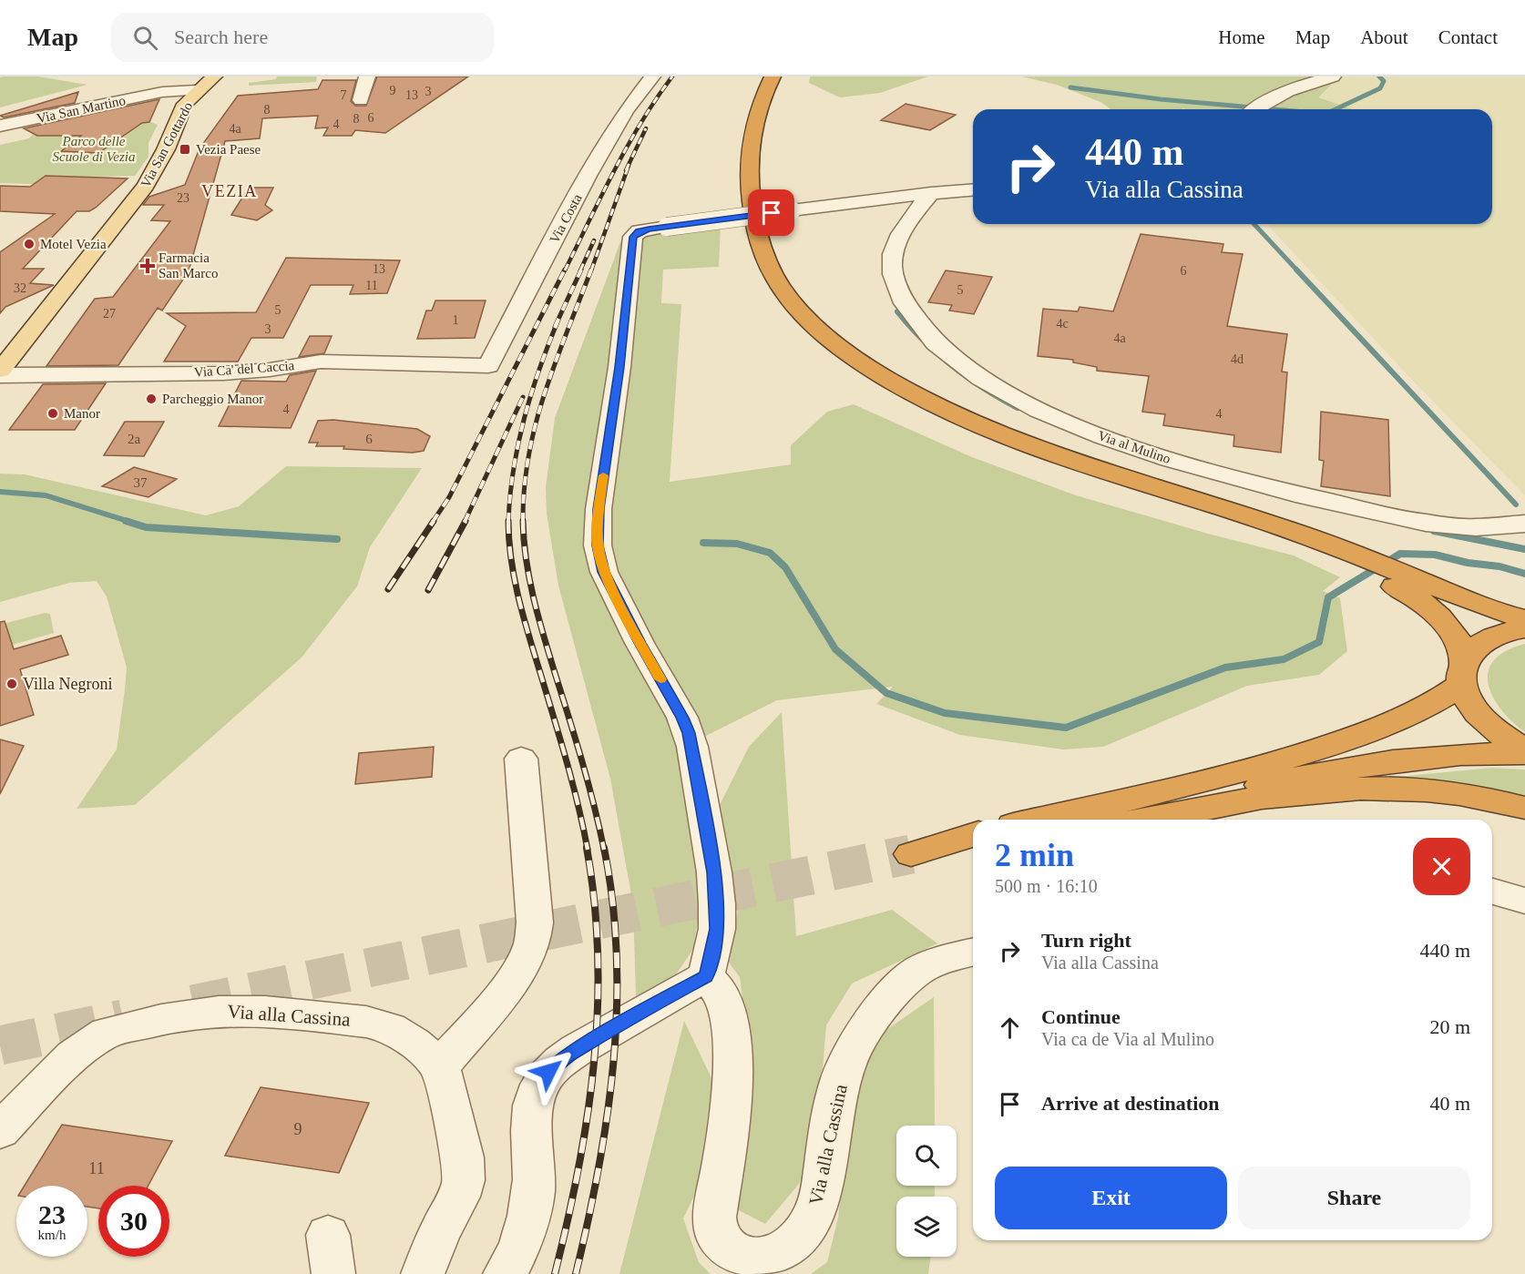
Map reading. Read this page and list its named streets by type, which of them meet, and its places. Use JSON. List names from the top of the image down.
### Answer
{
  "streets": {
    "main road": ["Via San Gottardo"],
    "street": [
      "Via San Martino",
      "Via Costa",
      "Via Ca' del Caccia",
      "Via al Mulino",
      "Via alla Cassina"
    ]
  },
  "crossings": [
    ["Via San Martino", "Via San Gottardo"],
    ["Via Costa", "Via Ca' del Caccia"]
  ],
  "districts": ["VEZIA"],
  "parks": ["Parco delle Scuole di Vezia"],
  "places": {
    "transit": ["Vezia Paese"],
    "other": [
      "Motel Vezia",
      "Parcheggio Manor",
      "Manor",
      "Villa Negroni"
    ],
    "health": ["Farmacia San Marco"]
  },
  "house_numbers": [
    "9",
    "3",
    "7",
    "13",
    "8",
    "6",
    "8",
    "4",
    "4a",
    "23",
    "13",
    "6",
    "11",
    "32",
    "5",
    "5",
    "27",
    "1",
    "4c",
    "3",
    "4a",
    "4d",
    "4",
    "4",
    "2a",
    "6",
    "37",
    "9",
    "11"
  ],
  "page": {
    "header": "Map",
    "search": "Search here",
    "nav": [
      "Home",
      "Map",
      "About",
      "Contact"
    ],
    "turn": ["440 m", "Via alla Cassina"],
    "heading": ["2 min", "500 m · 16:10"],
    "list": [
      {
        "name": "Turn right",
        "note": "Via alla Cassina",
        "value": "440 m"
      },
      {
        "name": "Continue",
        "note": "Via ca de Via al Mulino",
        "value": "20 m"
      },
      {
        "name": "Arrive at destination",
        "value": "40 m"
      }
    ],
    "buttons": ["Exit", "Share"],
    "speed": "23 km/h",
    "limit": "30"
  }
}
